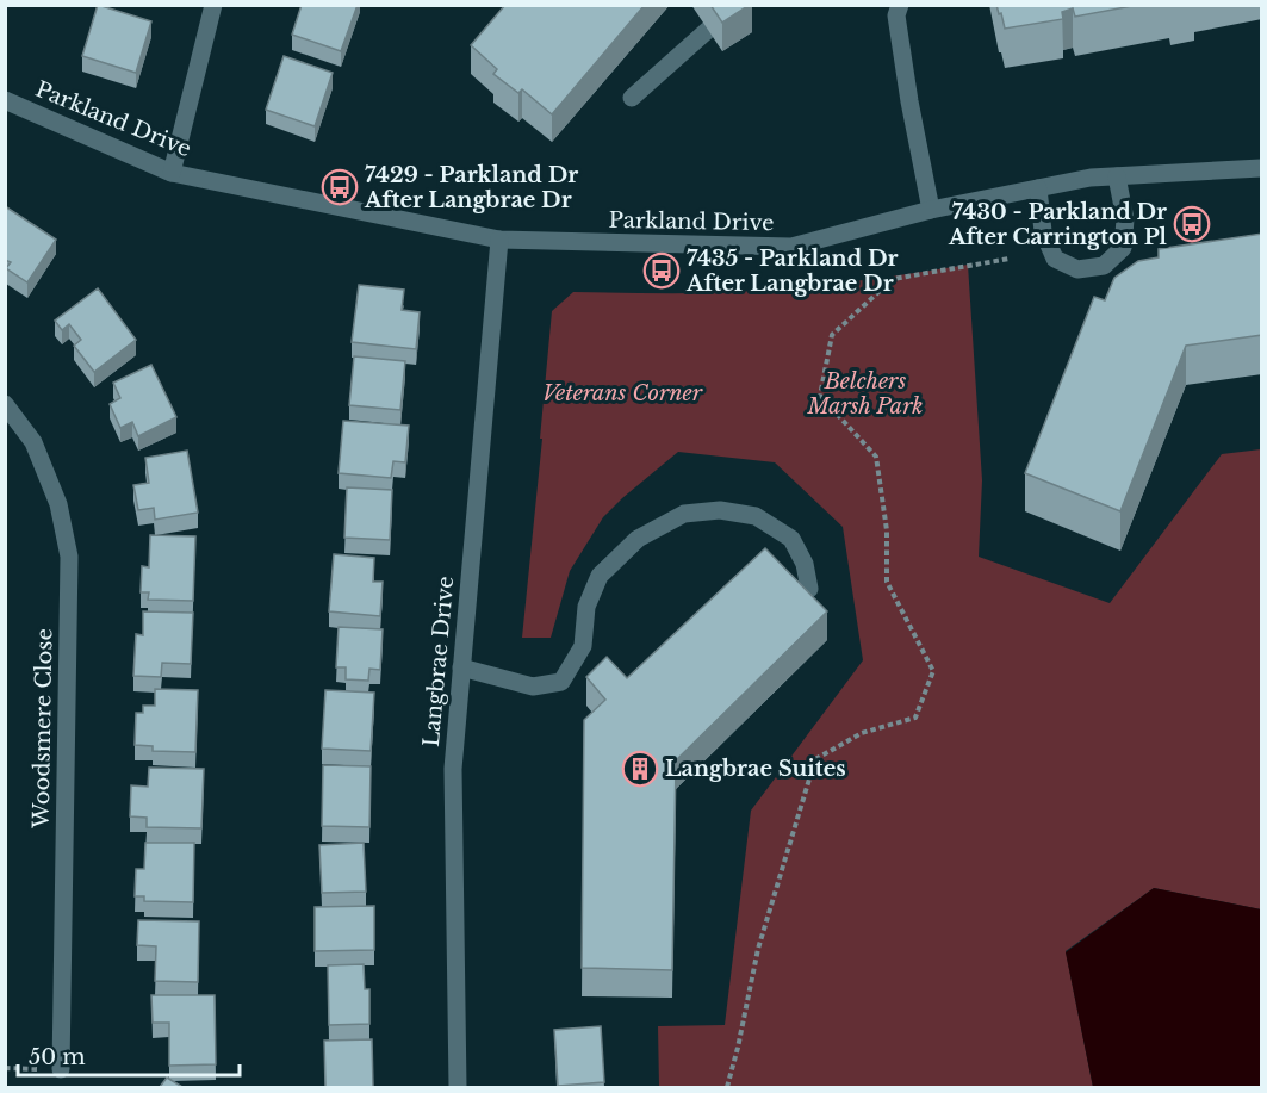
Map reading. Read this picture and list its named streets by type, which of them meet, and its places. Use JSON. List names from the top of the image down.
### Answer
{
  "streets": {
    "street": ["Parkland Drive", "Langbrae Drive", "Woodsmere Close"]
  },
  "crossings": [
    ["Parkland Drive", "Langbrae Drive"]
  ],
  "parks": ["Belchers Marsh Park", "Veterans Corner"],
  "places": {
    "bus stop": ["7429 - Parkland Dr After Langbrae Dr", "7430 - Parkland Dr After Carrington Pl", "7435 - Parkland Dr After Langbrae Dr"],
    "building": ["Langbrae Suites"]
  },
  "scale_bar": "50 m"
}
